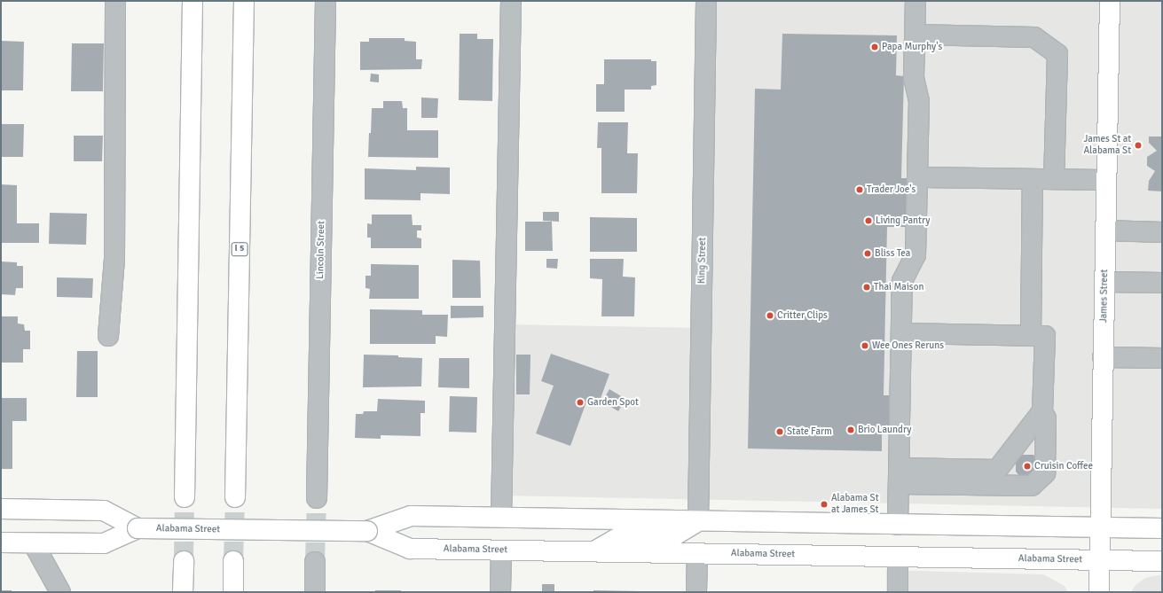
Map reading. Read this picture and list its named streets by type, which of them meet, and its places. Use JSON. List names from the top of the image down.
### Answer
{
  "streets": {
    "main road": ["I 5", "James Street", "Alabama Street"],
    "street": ["Lincoln Street", "King Street"]
  },
  "crossings": [
    ["King Street", "Alabama Street"],
    ["James Street", "Alabama Street"]
  ],
  "places": [
    "Papa Murphy's",
    "James St at Alabama St",
    "Trader Joe's",
    "Living Pantry",
    "Bliss Tea",
    "Thai Maison",
    "Critter Clips",
    "Wee Ones Reruns",
    "Garden Spot",
    "Brio Laundry",
    "State Farm",
    "Cruisin Coffee",
    "Alabama St at James St"
  ]
}
